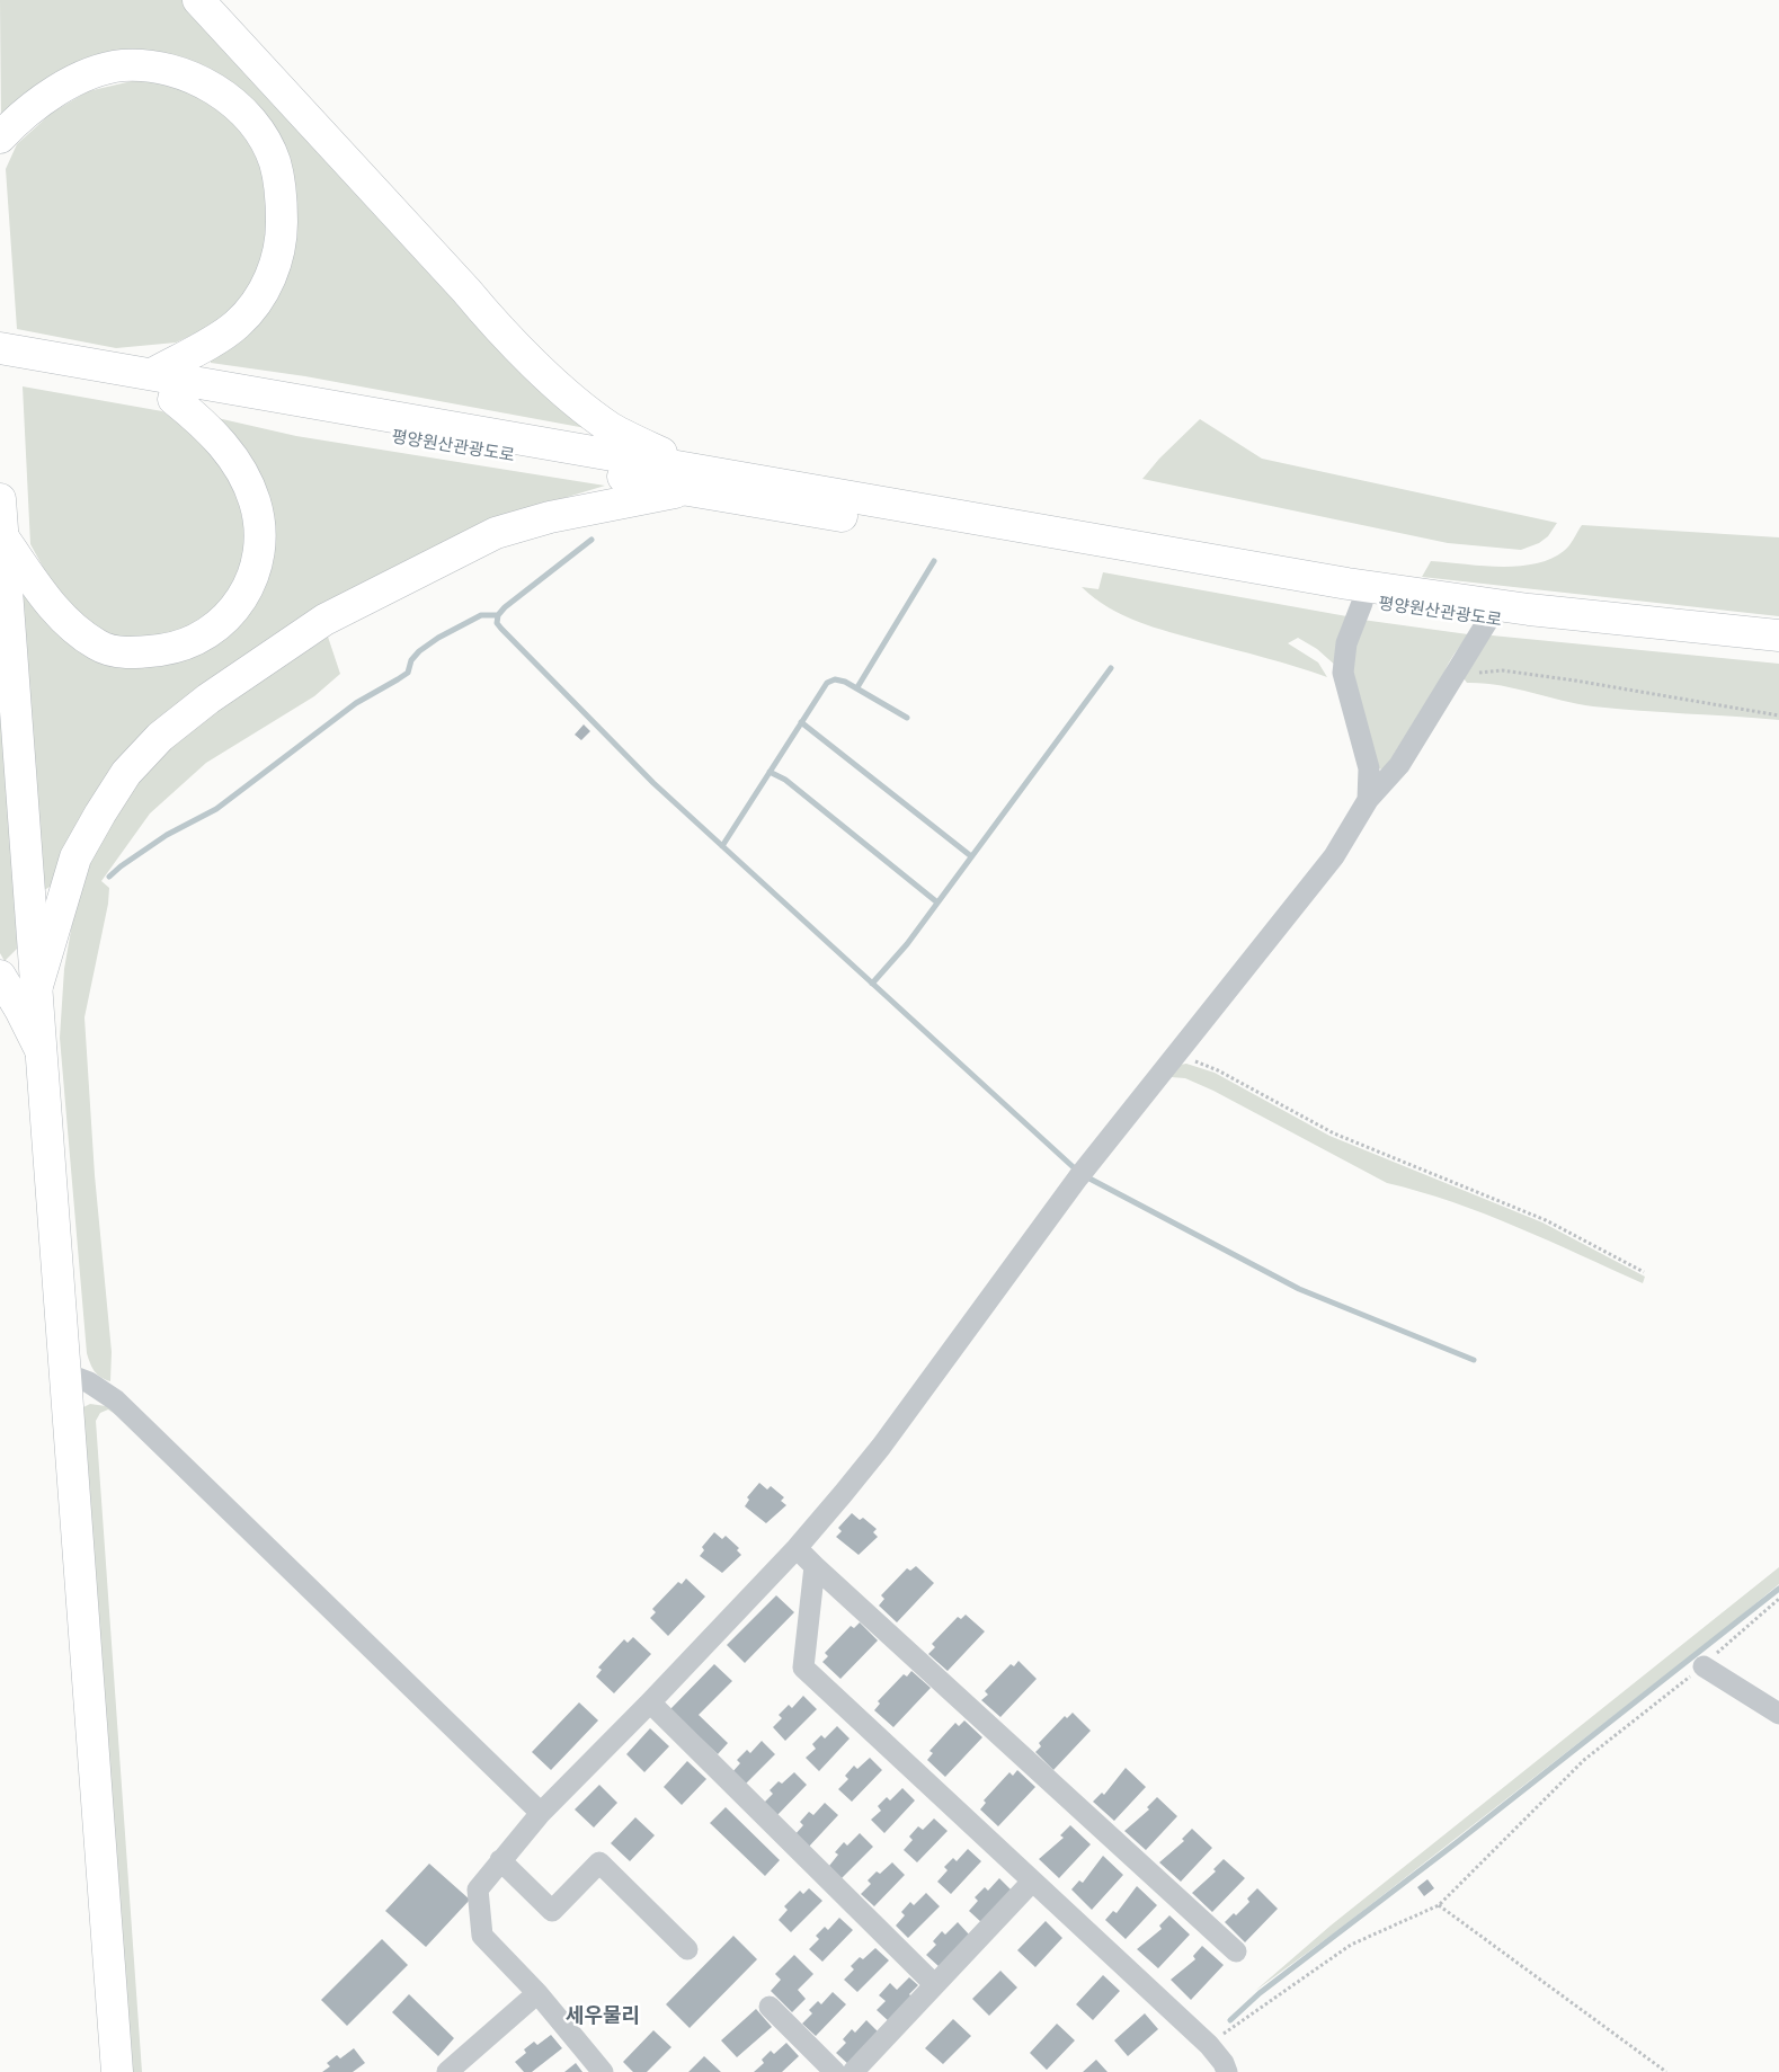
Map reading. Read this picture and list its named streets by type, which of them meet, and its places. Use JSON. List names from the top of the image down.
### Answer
{
  "streets": {
    "main road": ["평양원산관광도로"]
  },
  "districts": ["세우물리"]
}
